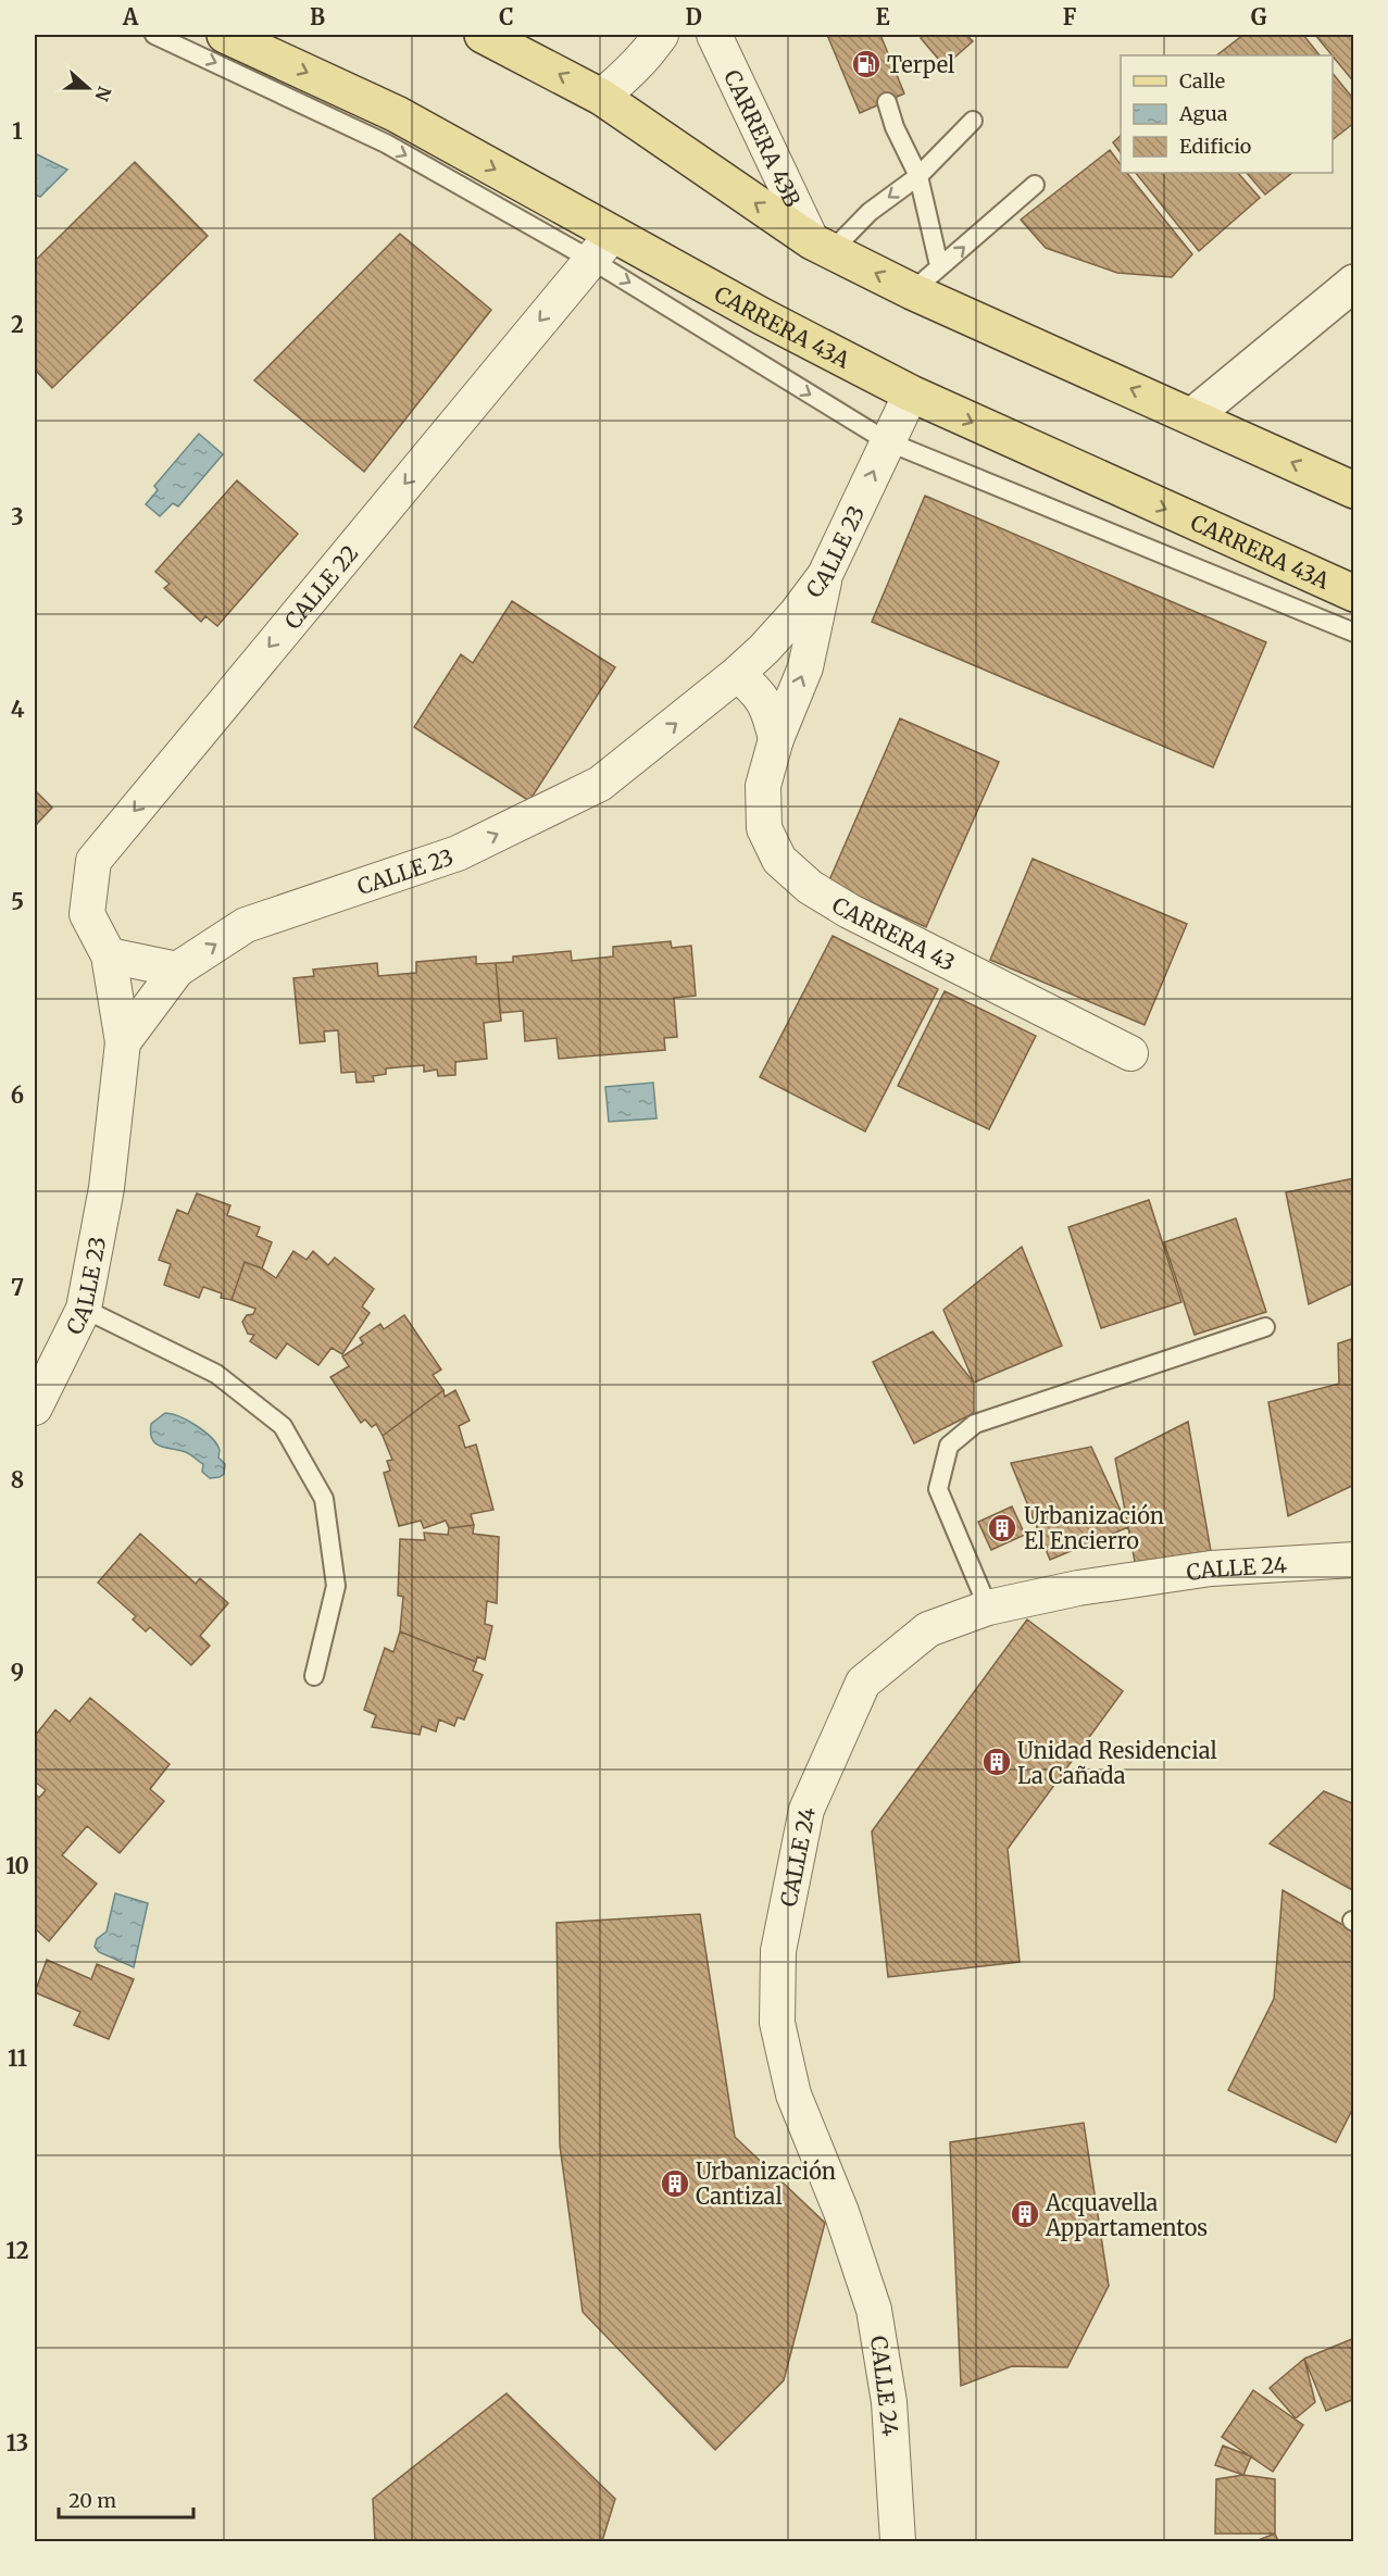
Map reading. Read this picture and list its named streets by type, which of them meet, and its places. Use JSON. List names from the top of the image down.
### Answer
{
  "streets": {
    "main road": ["CARRERA 43A"],
    "street": [
      "CARRERA 43B",
      "CALLE 23",
      "CALLE 22",
      "CARRERA 43",
      "CALLE 24"
    ]
  },
  "crossings": [
    ["CARRERA 43A", "CALLE 23"],
    ["CARRERA 43A", "CALLE 22"],
    ["CALLE 23", "CALLE 22"],
    ["CALLE 23", "CARRERA 43"]
  ],
  "one_way": ["CALLE 23", "CALLE 22"],
  "places": {
    "fuel station": ["Terpel"],
    "building": [
      "Urbanización El Encierro",
      "Unidad Residencial La Cañada",
      "Urbanización Cantizal",
      "Acquavella Appartamentos"
    ]
  },
  "legend": ["Calle", "Agua", "Edificio"],
  "scale_bar": "20 m",
  "north": "right",
  "grid": {
    "columns": [
      "A",
      "B",
      "C",
      "D",
      "E",
      "F",
      "G"
    ],
    "rows": [
      "1",
      "2",
      "3",
      "4",
      "5",
      "6",
      "7",
      "8",
      "9",
      "10",
      "11",
      "12",
      "13"
    ]
  }
}
